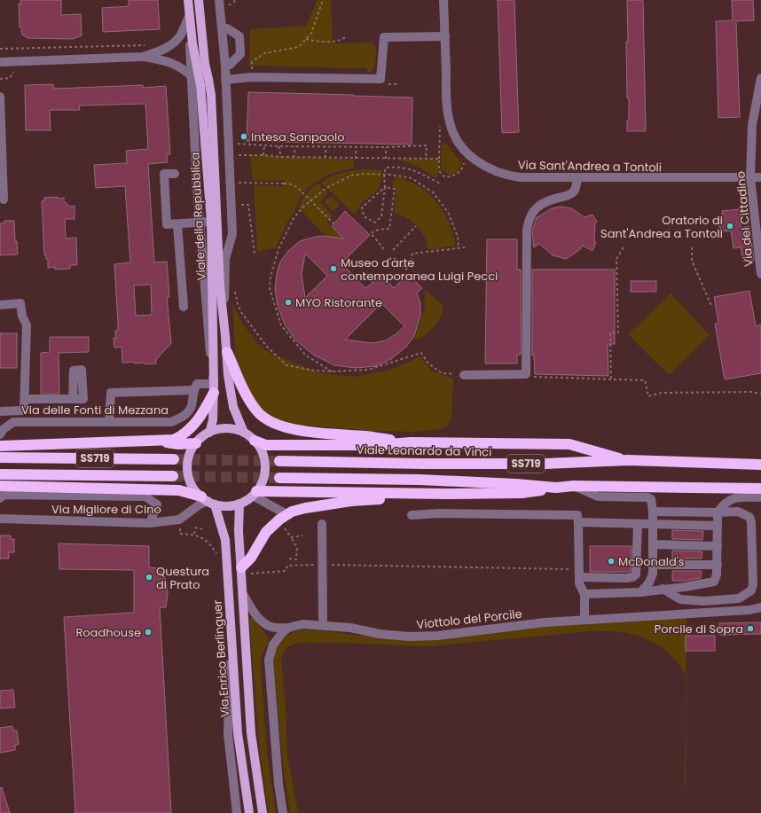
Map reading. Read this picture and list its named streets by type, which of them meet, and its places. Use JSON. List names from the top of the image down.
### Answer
{
  "streets": {
    "highway": ["Viale Leonardo da Vinci", "SS719"],
    "main road": ["Viale della Repubblica", "Via Enrico Berlinguer"],
    "street": [
      "Via Sant'Andrea a Tontoli",
      "Via del Cittadino",
      "Via delle Fonti di Mezzana",
      "Via Migliore di Cino",
      "Viottolo del Porcile"
    ]
  },
  "crossings": [
    ["Via Sant'Andrea a Tontoli", "Via del Cittadino"],
    ["Viale della Repubblica", "Via Migliore di Cino"],
    ["Viale della Repubblica", "Via Enrico Berlinguer"],
    ["Via Migliore di Cino", "Via Enrico Berlinguer"]
  ],
  "places": [
    "Intesa Sanpaolo",
    "Oratorio di Sant'Andrea a Tontoli",
    "Museo d'arte contemporanea Luigi Pecci",
    "MYO Ristorante",
    "McDonald's",
    "Questura di Prato",
    "Porcile di Sopra",
    "Roadhouse"
  ]
}
